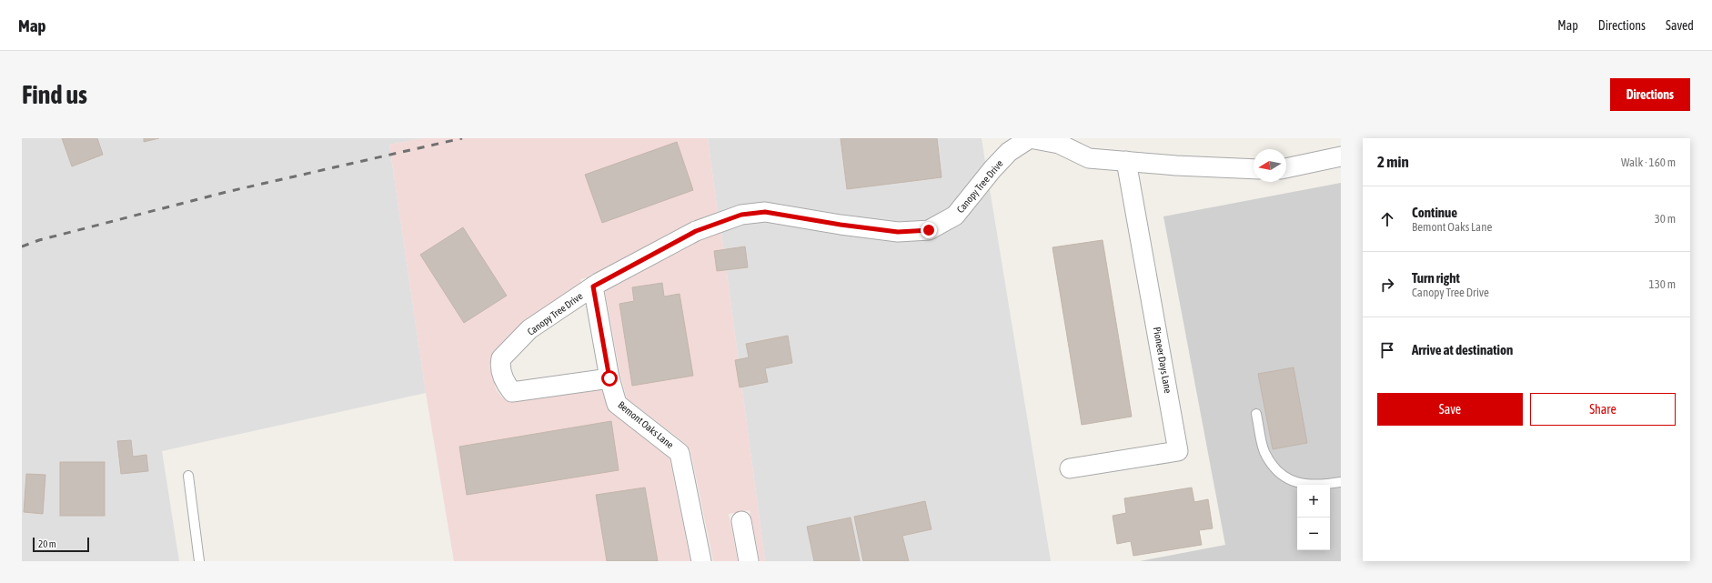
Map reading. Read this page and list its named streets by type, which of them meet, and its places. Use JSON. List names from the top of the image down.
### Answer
{
  "streets": {
    "street": ["Canopy Tree Drive", "Pioneer Days Lane", "Bemont Oaks Lane"]
  },
  "crossings": [
    ["Canopy Tree Drive", "Pioneer Days Lane"],
    ["Canopy Tree Drive", "Bemont Oaks Lane"]
  ],
  "scale_bar": "20 m",
  "north": "left",
  "page": {
    "header": "Map",
    "nav": ["Map", "Directions", "Saved"],
    "buttons": [
      "Directions",
      ["Save", "Share"]
    ],
    "title": "Find us",
    "heading": ["2 min", "Walk · 160 m"],
    "list": [
      ["Continue", "Bemont Oaks Lane", "30 m"],
      ["Turn right", "Canopy Tree Drive", "130 m"],
      "Arrive at destination"
    ],
    "map_buttons": ["+", "−"],
    "scale": "20 m"
  }
}
